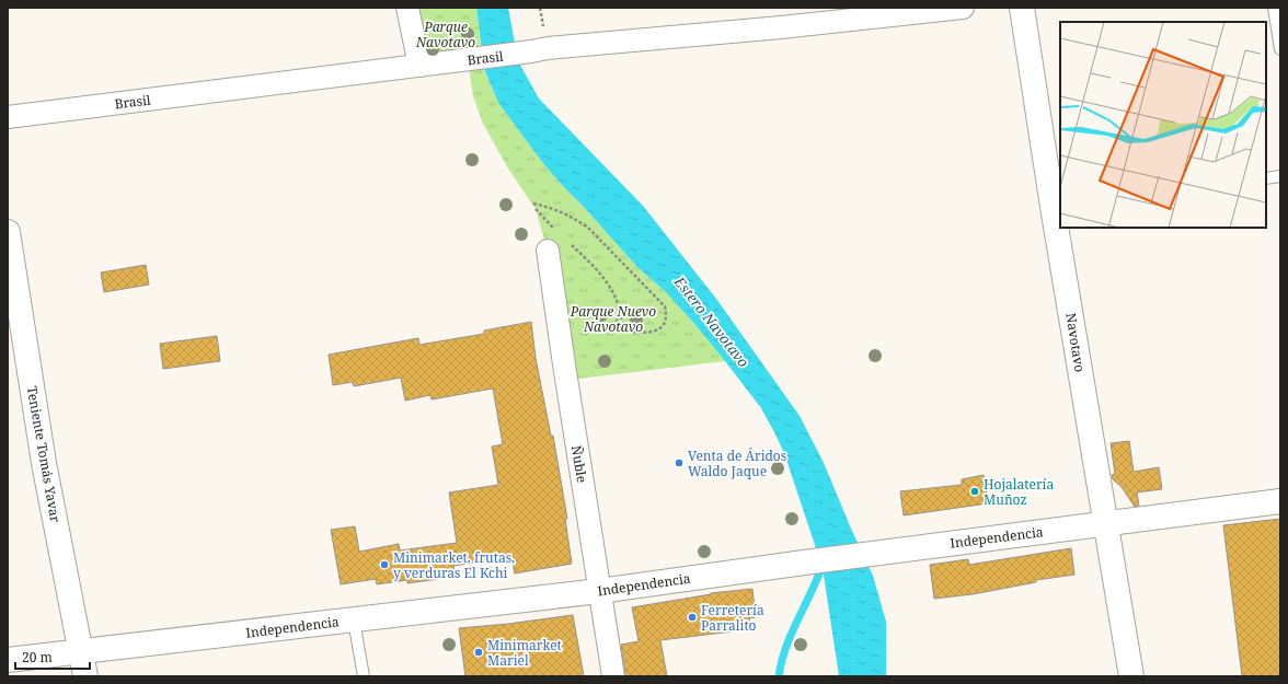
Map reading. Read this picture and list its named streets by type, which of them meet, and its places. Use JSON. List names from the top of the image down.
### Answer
{
  "streets": {
    "street": [
      "Brasil",
      "Navotavo",
      "Teniente Tomás Yavar",
      "Ñuble",
      "Independencia"
    ]
  },
  "crossings": [
    ["Navotavo", "Independencia"],
    ["Teniente Tomás Yavar", "Independencia"],
    ["Ñuble", "Independencia"]
  ],
  "water": ["Estero Navotavo"],
  "parks": ["Parque Navotavo", "Parque Nuevo Navotavo"],
  "places": [
    "Venta de Áridos Waldo Jaque",
    "Hojalatería Muñoz",
    "Minimarket, frutas, y verduras El Kchi",
    "Ferretería Parralito",
    "Minimarket Mariel"
  ],
  "scale_bar": "20 m"
}
